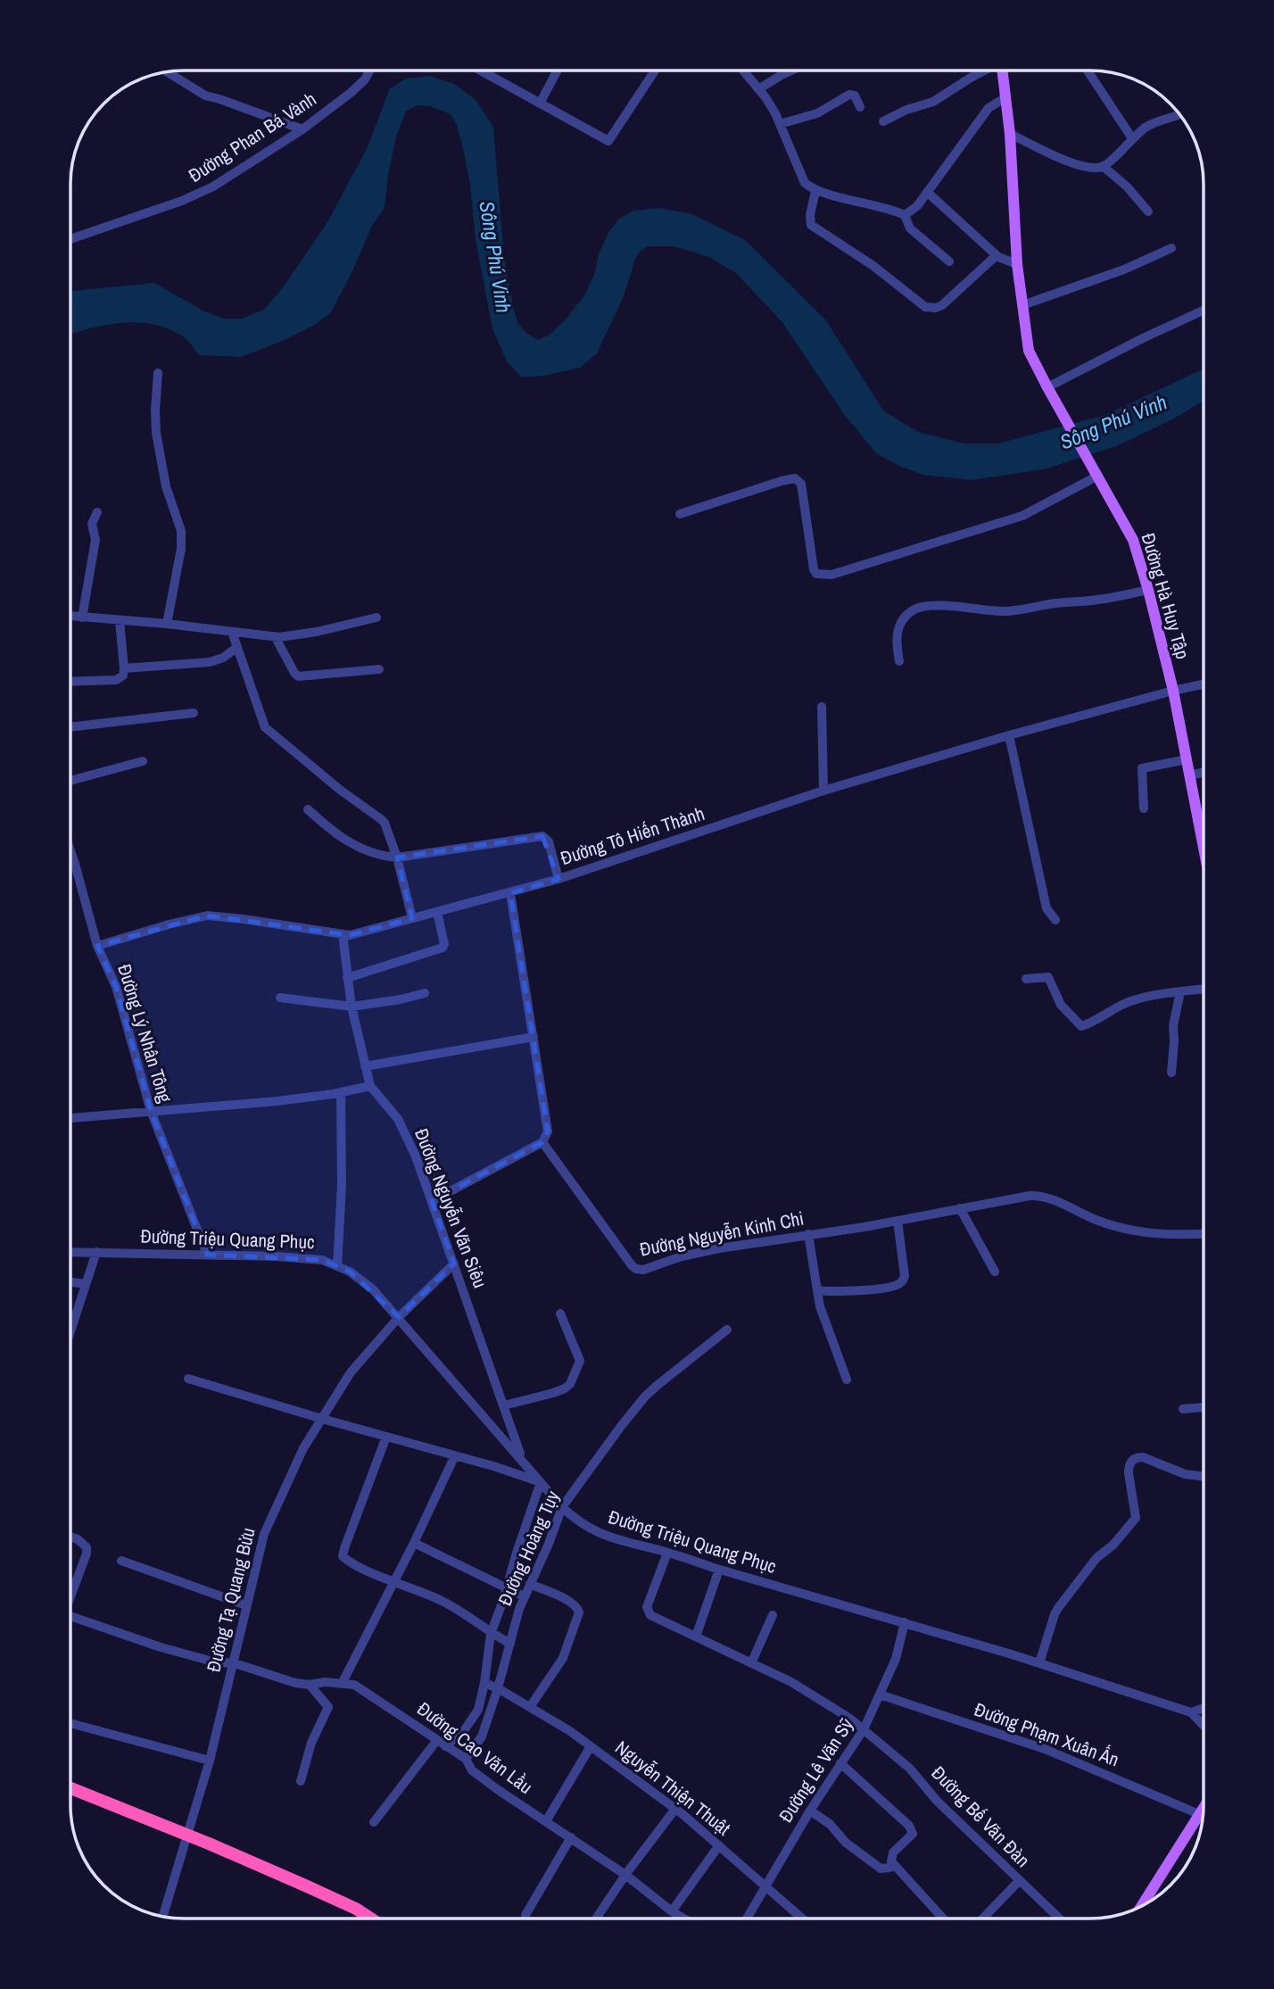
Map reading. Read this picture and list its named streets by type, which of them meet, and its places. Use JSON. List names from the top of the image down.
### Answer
{
  "streets": {
    "main road": ["Đường Hà Huy Tập"],
    "street": [
      "Đường Phan Bá Vành",
      "Đường Tô Hiến Thành",
      "Đường Lý Nhân Tông",
      "Đường Nguyễn Văn Siêu",
      "Đường Nguyễn Kinh Chi",
      "Đường Triệu Quang Phục",
      "Đường Hoàng Tụy",
      "Đường Tạ Quang Bửu",
      "Đường Phạm Xuân Ấn",
      "Đường Cao Văn Lầu",
      "Đường Lê Văn Sỹ",
      "Nguyễn Thiện Thuật",
      "Đường Bế Văn Đàn"
    ]
  },
  "crossings": [
    ["Đường Hà Huy Tập", "Đường Tô Hiến Thành"],
    ["Đường Tô Hiến Thành", "Đường Lý Nhân Tông"],
    ["Đường Tô Hiến Thành", "Đường Nguyễn Văn Siêu"],
    ["Đường Lý Nhân Tông", "Đường Triệu Quang Phục"],
    ["Đường Nguyễn Văn Siêu", "Đường Triệu Quang Phục"],
    ["Đường Nguyễn Văn Siêu", "Đường Tạ Quang Bửu"],
    ["Đường Triệu Quang Phục", "Đường Hoàng Tụy"],
    ["Đường Triệu Quang Phục", "Đường Tạ Quang Bửu"],
    ["Đường Triệu Quang Phục", "Đường Lê Văn Sỹ"],
    ["Đường Triệu Quang Phục", "Đường Bế Văn Đàn"],
    ["Đường Hoàng Tụy", "Đường Cao Văn Lầu"],
    ["Đường Hoàng Tụy", "Nguyễn Thiện Thuật"],
    ["Đường Phạm Xuân Ấn", "Đường Lê Văn Sỹ"],
    ["Đường Lê Văn Sỹ", "Nguyễn Thiện Thuật"],
    ["Đường Lê Văn Sỹ", "Đường Bế Văn Đàn"]
  ],
  "water": ["Sông Phú Vinh"]
}
